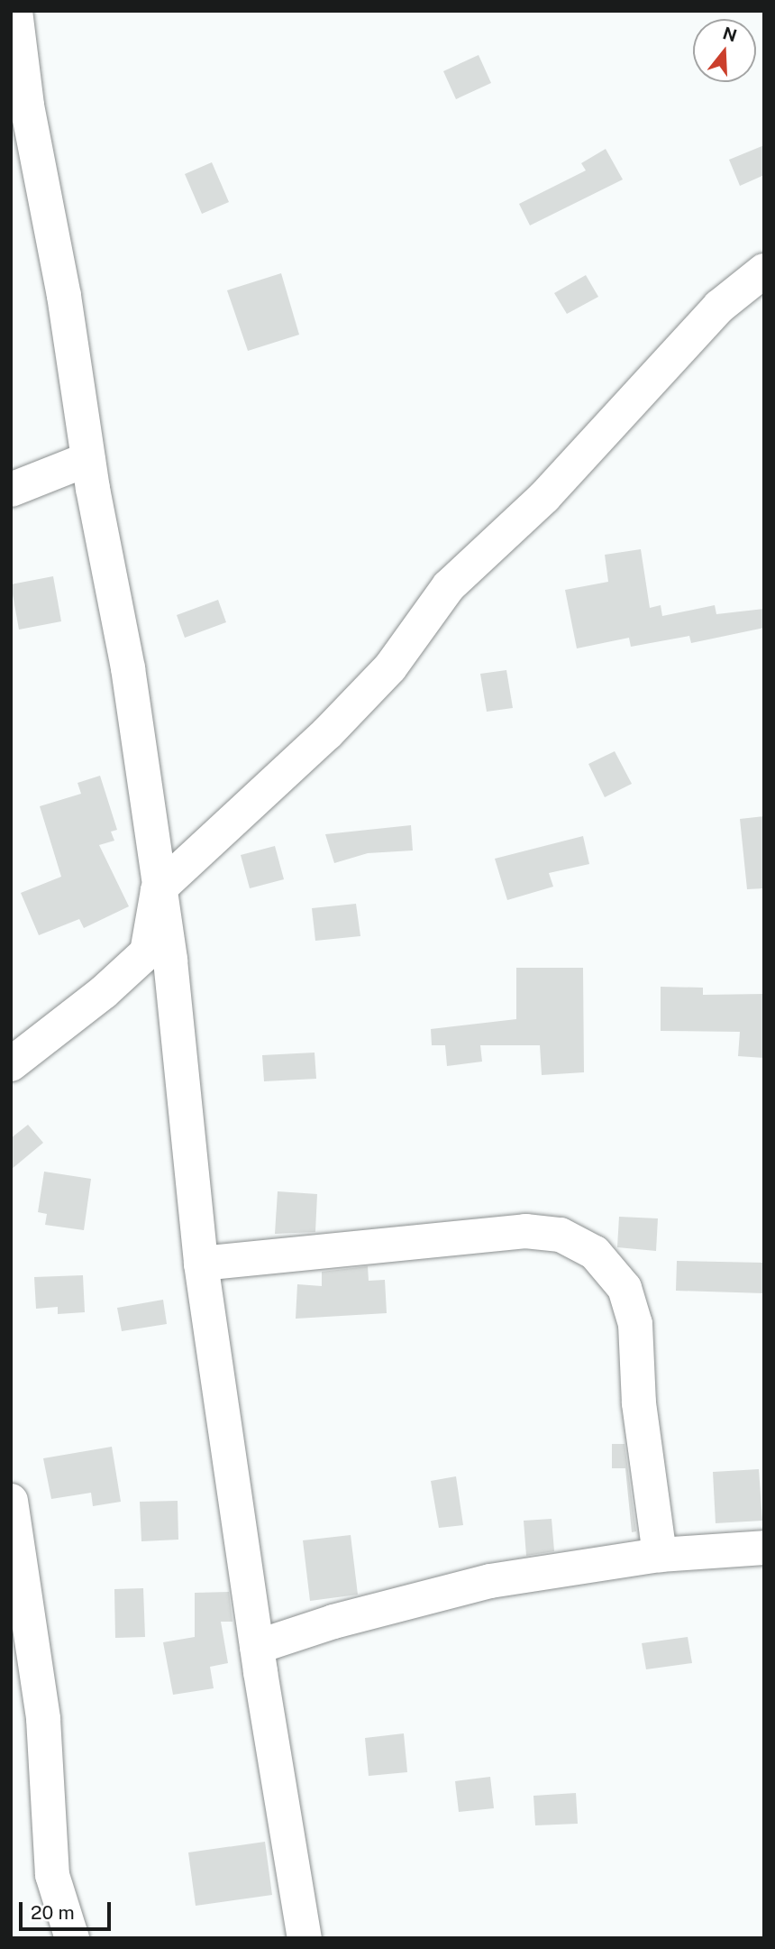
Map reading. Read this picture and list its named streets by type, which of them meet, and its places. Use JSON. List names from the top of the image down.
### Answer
{
  "scale_bar": "20 m",
  "north": "top"
}
